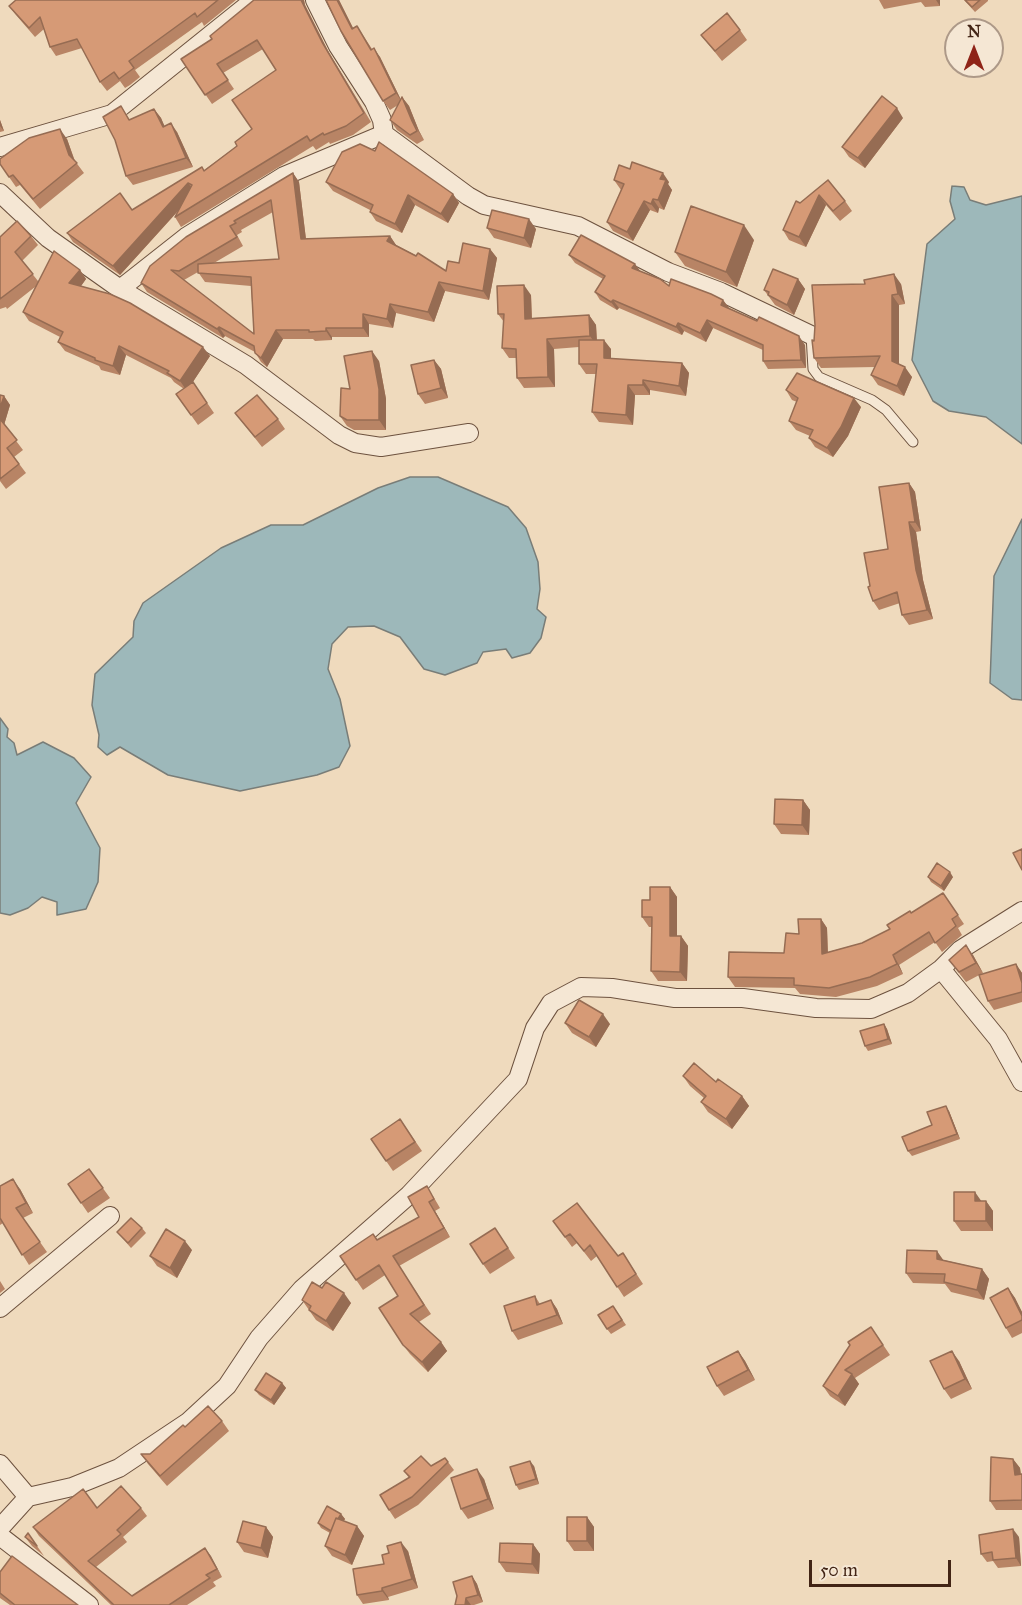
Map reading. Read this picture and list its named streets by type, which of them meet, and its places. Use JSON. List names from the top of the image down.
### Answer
{
  "scale_bar": "50 m",
  "north": "top"
}
